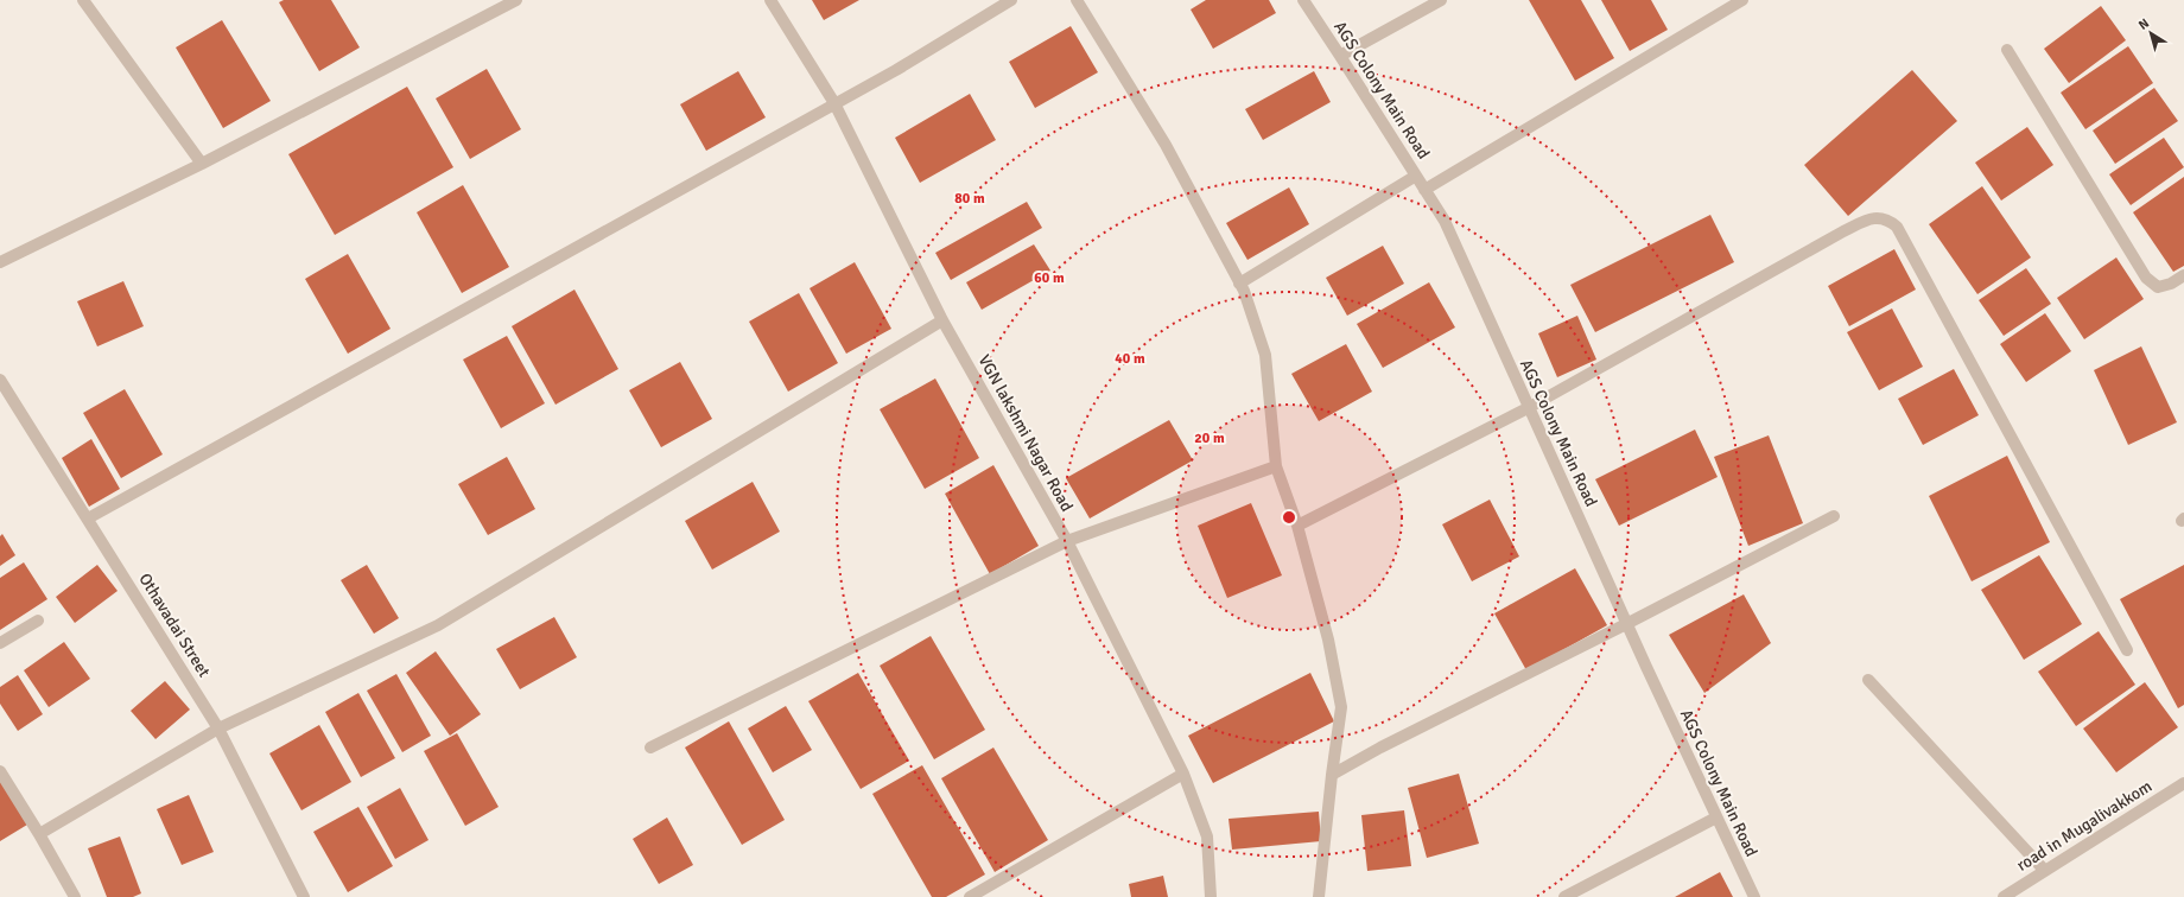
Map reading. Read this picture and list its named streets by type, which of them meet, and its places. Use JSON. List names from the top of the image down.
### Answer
{
  "streets": {
    "street": [
      "AGS Colony Main Road",
      "VGN lakshmi Nagar Road",
      "Othavadai Street",
      "road in Mugalivakkom"
    ]
  },
  "north": "top left",
  "rings": [
    "80 m",
    "60 m",
    "40 m",
    "20 m"
  ]
}
